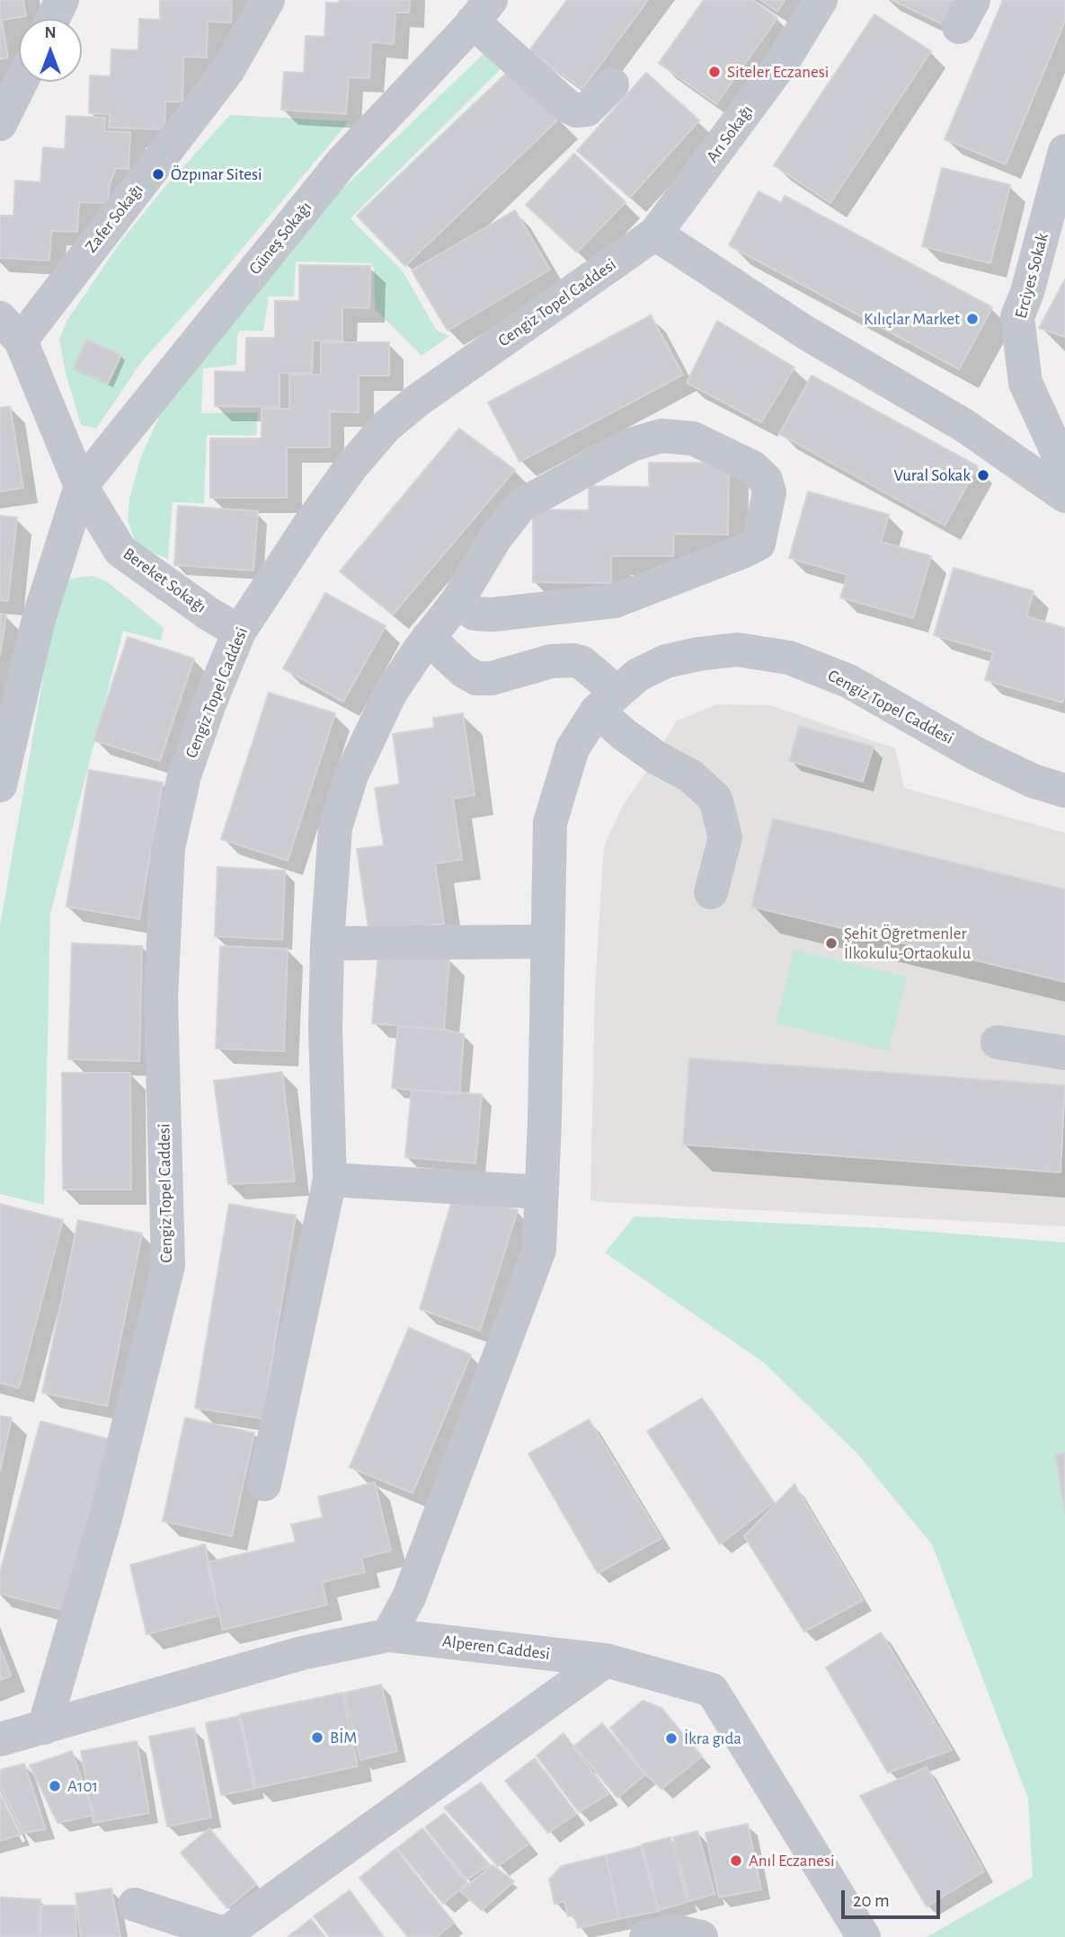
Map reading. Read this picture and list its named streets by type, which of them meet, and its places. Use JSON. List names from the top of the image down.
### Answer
{
  "streets": {
    "street": [
      "Arı Sokağı",
      "Zafer Sokağı",
      "Güneş Sokağı",
      "Erciyes Sokak",
      "Cengiz Topel Caddesi",
      "Bereket Sokağı",
      "Alperen Caddesi"
    ]
  },
  "crossings": [
    ["Arı Sokağı", "Cengiz Topel Caddesi"],
    ["Zafer Sokağı", "Bereket Sokağı"],
    ["Güneş Sokağı", "Bereket Sokağı"],
    ["Cengiz Topel Caddesi", "Bereket Sokağı"],
    ["Cengiz Topel Caddesi", "Alperen Caddesi"]
  ],
  "places": [
    "Siteler Eczanesi",
    "Özpınar Sitesi",
    "Kılıçlar Market",
    "Vural Sokak",
    "Şehit Öğretmenler İlkokulu-Ortaokulu",
    "BİM",
    "İkra gıda",
    "A101",
    "Anıl Eczanesi"
  ],
  "scale_bar": "20 m",
  "north": "top"
}
